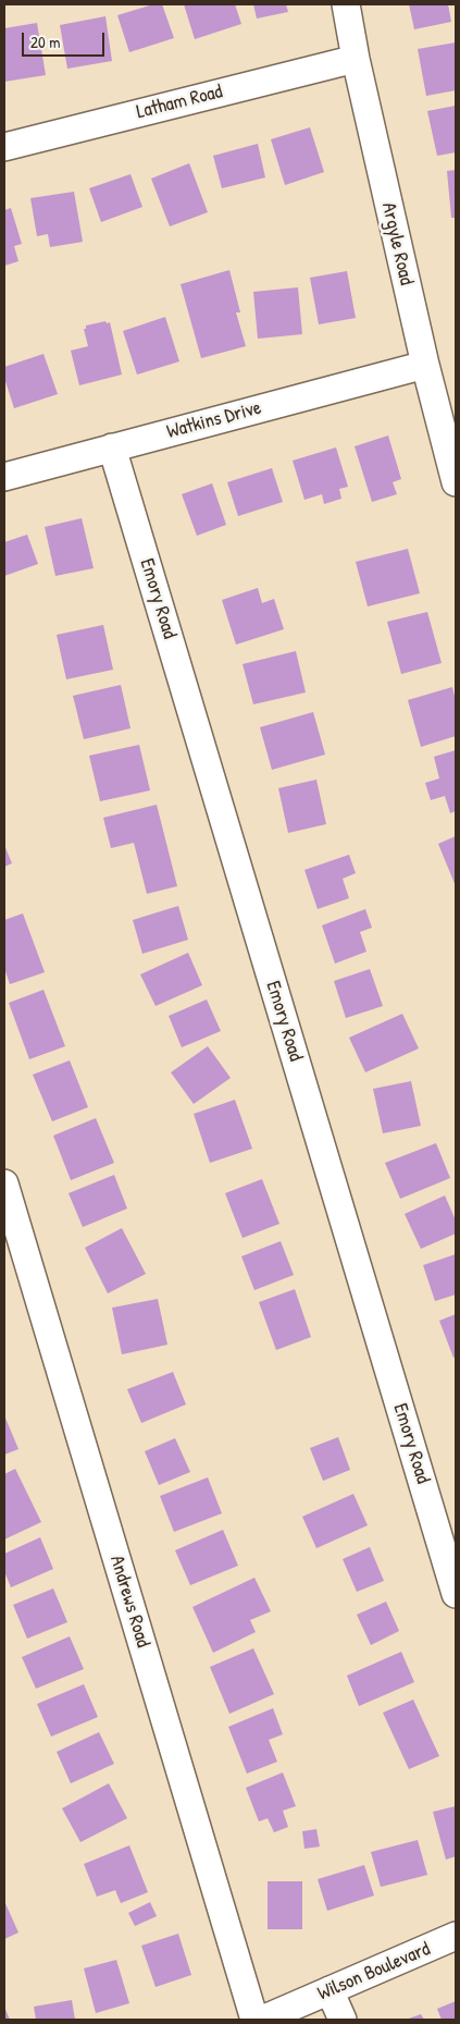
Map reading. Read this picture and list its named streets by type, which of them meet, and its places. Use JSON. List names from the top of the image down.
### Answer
{
  "streets": {
    "street": [
      "Latham Road",
      "Argyle Road",
      "Watkins Drive",
      "Emory Road",
      "Andrews Road",
      "Wilson Boulevard"
    ]
  },
  "crossings": [
    ["Latham Road", "Argyle Road"],
    ["Argyle Road", "Watkins Drive"],
    ["Watkins Drive", "Emory Road"]
  ],
  "scale_bar": "20 m"
}
